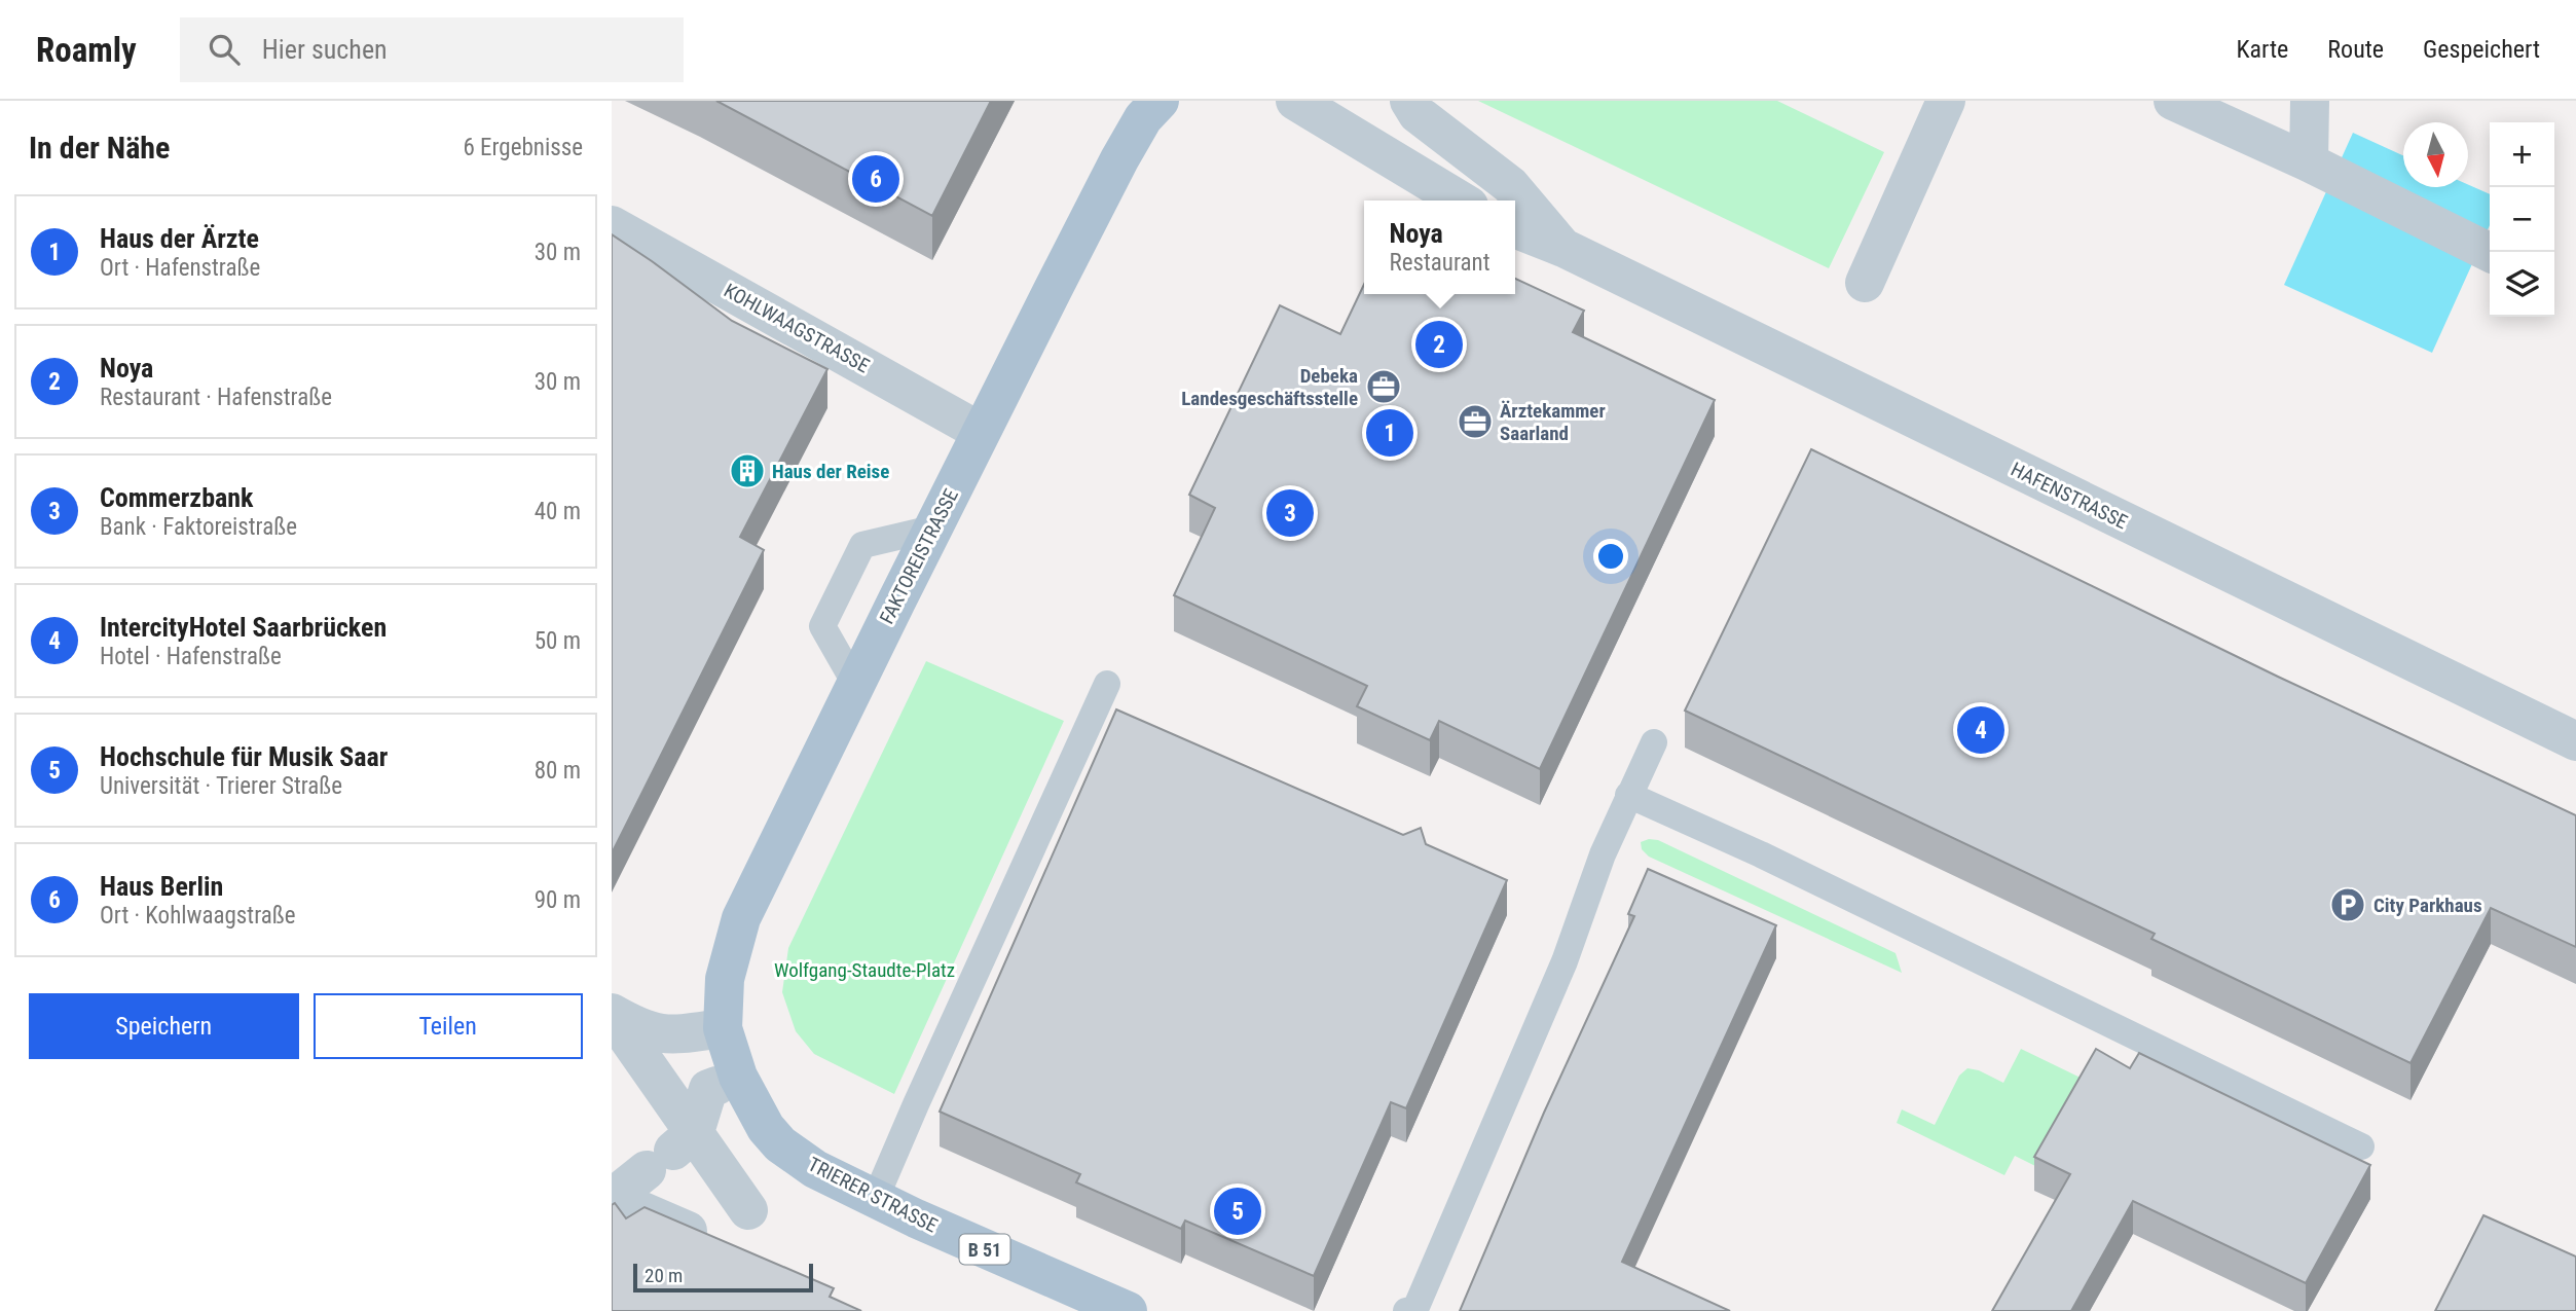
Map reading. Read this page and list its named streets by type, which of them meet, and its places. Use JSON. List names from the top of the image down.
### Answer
{
  "streets": {
    "main road": ["FAKTOREISTRASSE", "TRIERER STRASSE", "B 51"],
    "street": ["KOHLWAAGSTRASSE", "HAFENSTRASSE"]
  },
  "crossings": [
    ["KOHLWAAGSTRASSE", "FAKTOREISTRASSE"],
    ["FAKTOREISTRASSE", "TRIERER STRASSE"]
  ],
  "parks": ["Wolfgang-Staudte-Platz"],
  "places": {
    "office": ["Debeka Landesgeschäftsstelle", "Ärztekammer Saarland"],
    "building": ["Haus der Reise"],
    "parking": ["City Parkhaus"]
  },
  "scale_bar": "20 m",
  "north": "bottom",
  "page": {
    "header": "Roamly",
    "search": "Hier suchen",
    "nav": ["Karte", "Route", "Gespeichert"],
    "heading": ["In der Nähe", "6 Ergebnisse"],
    "map_buttons": ["+", "−"],
    "pins": [
      "6",
      "2",
      "1",
      "3",
      "4",
      "5"
    ],
    "list": [
      {
        "mark": "1",
        "name": "Haus der Ärzte",
        "note": "Ort · Hafenstraße",
        "value": "30 m"
      },
      {
        "mark": "2",
        "name": "Noya",
        "note": "Restaurant · Hafenstraße",
        "value": "30 m"
      },
      {
        "mark": "3",
        "name": "Commerzbank",
        "note": "Bank · Faktoreistraße",
        "value": "40 m"
      },
      {
        "mark": "4",
        "name": "IntercityHotel Saarbrücken",
        "note": "Hotel · Hafenstraße",
        "value": "50 m"
      },
      {
        "mark": "5",
        "name": "Hochschule für Musik Saar",
        "note": "Universität · Trierer Straße",
        "value": "80 m"
      },
      {
        "mark": "6",
        "name": "Haus Berlin",
        "note": "Ort · Kohlwaagstraße",
        "value": "90 m"
      }
    ],
    "popup": ["Noya", "Restaurant"],
    "buttons": ["Speichern", "Teilen"],
    "scale": "20 m"
  }
}
